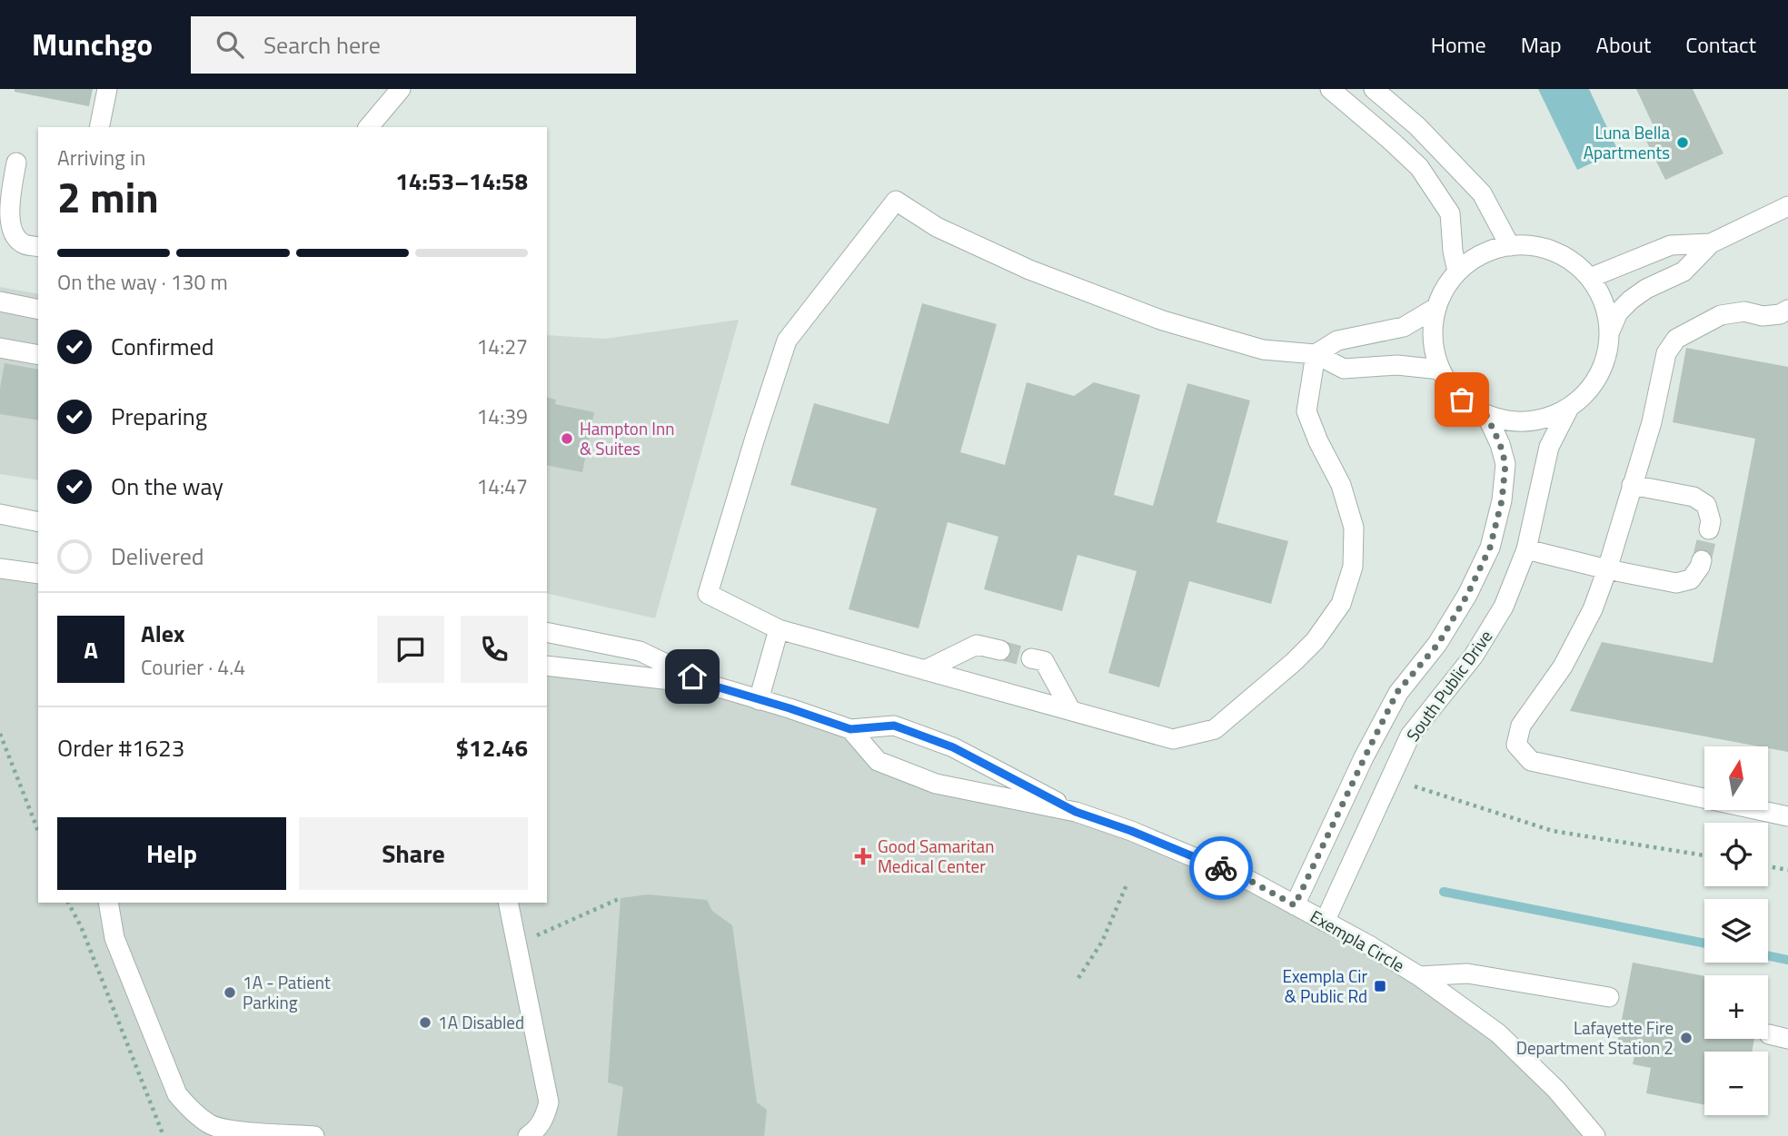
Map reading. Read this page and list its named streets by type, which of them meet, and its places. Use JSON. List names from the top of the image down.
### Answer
{
  "streets": {
    "street": ["South Public Drive", "Exempla Circle"]
  },
  "crossings": [
    ["South Public Drive", "Exempla Circle"]
  ],
  "places": {
    "other": [
      "Luna Bella Apartments",
      "Hampton Inn & Suites",
      "1A - Patient Parking",
      "1A Disabled",
      "Lafayette Fire Department Station 2"
    ],
    "health": ["Good Samaritan Medical Center"],
    "transit": ["Exempla Cir & Public Rd"]
  },
  "north": "top",
  "page": {
    "header": "Munchgo",
    "search": "Search here",
    "nav": [
      "Home",
      "Map",
      "About",
      "Contact"
    ],
    "heading": ["2 min", "Arriving in", "14:53–14:58"],
    "panel": [
      "Alex",
      "Courier · 4.4",
      "Order #1623",
      "$12.46"
    ],
    "bar": "On the way · 130 m",
    "list": [
      ["Confirmed", "14:27"],
      ["Preparing", "14:39"],
      ["On the way", "14:47"],
      "Delivered"
    ],
    "round": "A",
    "map_buttons": ["+", "−"],
    "buttons": ["Help", "Share"]
  }
}
